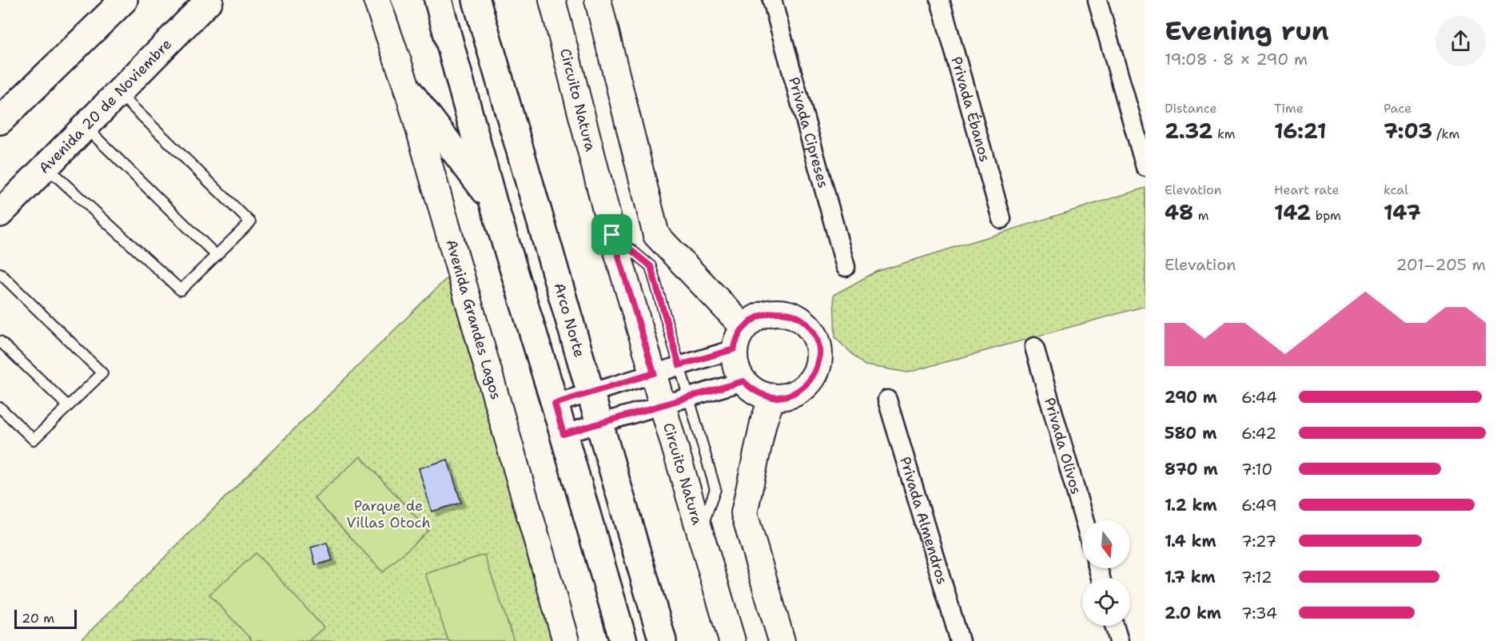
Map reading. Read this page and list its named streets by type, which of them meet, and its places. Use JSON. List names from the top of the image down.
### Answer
{
  "streets": {
    "main road": ["Avenida 20 de Noviembre", "Arco Norte"],
    "street": [
      "Circuito Natura",
      "Privada Ébanos",
      "Privada Cipreses",
      "Avenida Grandes Lagos",
      "Privada Olivos",
      "Privada Almendros"
    ]
  },
  "parks": ["Parque de Villas Otoch"],
  "scale_bar": "20 m",
  "north": "bottom",
  "page": {
    "heading": ["Evening run", "19:08 · 8 × 290 m"],
    "stats": [
      ["Distance", "2.32 km"],
      ["Time", "16:21"],
      ["Pace", "7:03 /km"],
      ["Elevation", "48 m"],
      ["Heart rate", "142 bpm"],
      ["kcal", "147"]
    ],
    "chart": ["Elevation", "201–205 m"],
    "list": [
      {
        "name": "290 m",
        "note": "6:44"
      },
      {
        "name": "580 m",
        "note": "6:42"
      },
      {
        "name": "870 m",
        "note": "7:10"
      },
      {
        "name": "1.2 km",
        "note": "6:49"
      },
      {
        "name": "1.4 km",
        "note": "7:27"
      },
      {
        "name": "1.7 km",
        "note": "7:12"
      },
      {
        "name": "2.0 km",
        "note": "7:34"
      }
    ],
    "scale": "20 m"
  }
}
